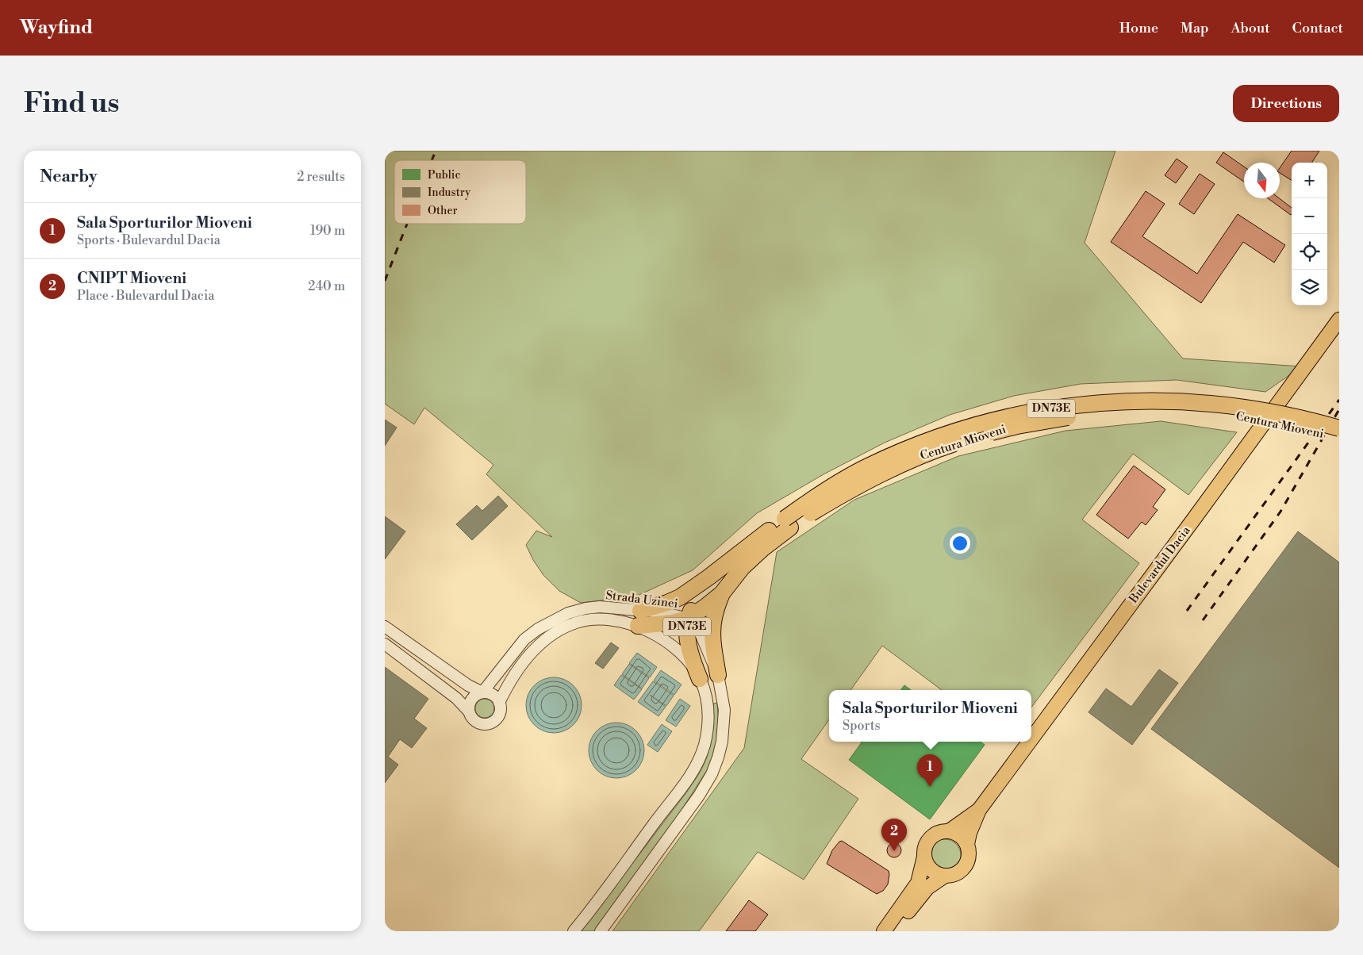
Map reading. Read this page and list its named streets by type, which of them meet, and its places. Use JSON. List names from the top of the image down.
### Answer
{
  "streets": {
    "highway": ["DN73E", "Centura Mioveni"],
    "main road": ["Bulevardul Dacia"],
    "street": ["Strada Uzinei"]
  },
  "crossings": [
    ["DN73E", "Centura Mioveni"],
    ["DN73E", "Strada Uzinei"],
    ["Centura Mioveni", "Strada Uzinei"]
  ],
  "legend": ["Public", "Industry", "Other"],
  "north": "bottom",
  "page": {
    "header": "Wayfind",
    "nav": [
      "Home",
      "Map",
      "About",
      "Contact"
    ],
    "buttons": "Directions",
    "title": "Find us",
    "heading": ["Nearby", "2 results"],
    "map_buttons": ["+", "−"],
    "list": [
      {
        "mark": "1",
        "name": "Sala Sporturilor Mioveni",
        "note": "Sports · Bulevardul Dacia",
        "value": "190 m"
      },
      {
        "mark": "2",
        "name": "CNIPT Mioveni",
        "note": "Place · Bulevardul Dacia",
        "value": "240 m"
      }
    ],
    "popup": ["Sala Sporturilor Mioveni", "Sports"],
    "pins": ["1", "2"]
  }
}
